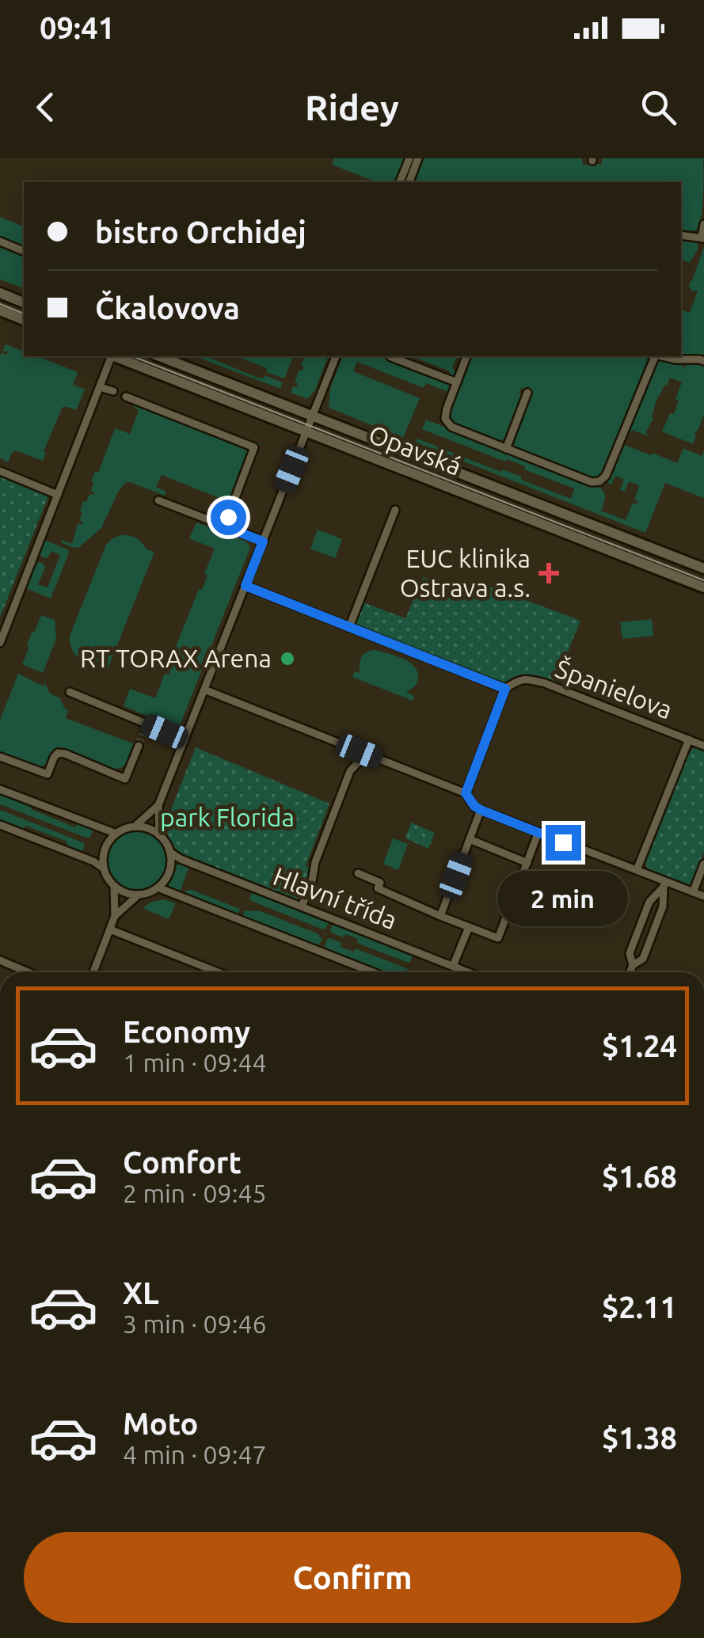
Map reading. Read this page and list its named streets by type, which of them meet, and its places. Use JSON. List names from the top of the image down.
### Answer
{
  "streets": {
    "main road": ["Opavská"],
    "street": ["Španielova", "Hlavní třída"]
  },
  "parks": ["park Florida"],
  "places": {
    "health": ["EUC klinika Ostrava a.s."],
    "other": ["RT TORAX Arena"]
  },
  "page": {
    "status": "09:41",
    "header": "Ridey",
    "banner": ["bistro Orchidej", "Čkalovova"],
    "bubble": "2 min",
    "list": [
      {
        "name": "Economy",
        "note": "1 min · 09:44",
        "value": "$1.24"
      },
      {
        "name": "Comfort",
        "note": "2 min · 09:45",
        "value": "$1.68"
      },
      {
        "name": "XL",
        "note": "3 min · 09:46",
        "value": "$2.11"
      },
      {
        "name": "Moto",
        "note": "4 min · 09:47",
        "value": "$1.38"
      }
    ],
    "buttons": "Confirm"
  }
}
